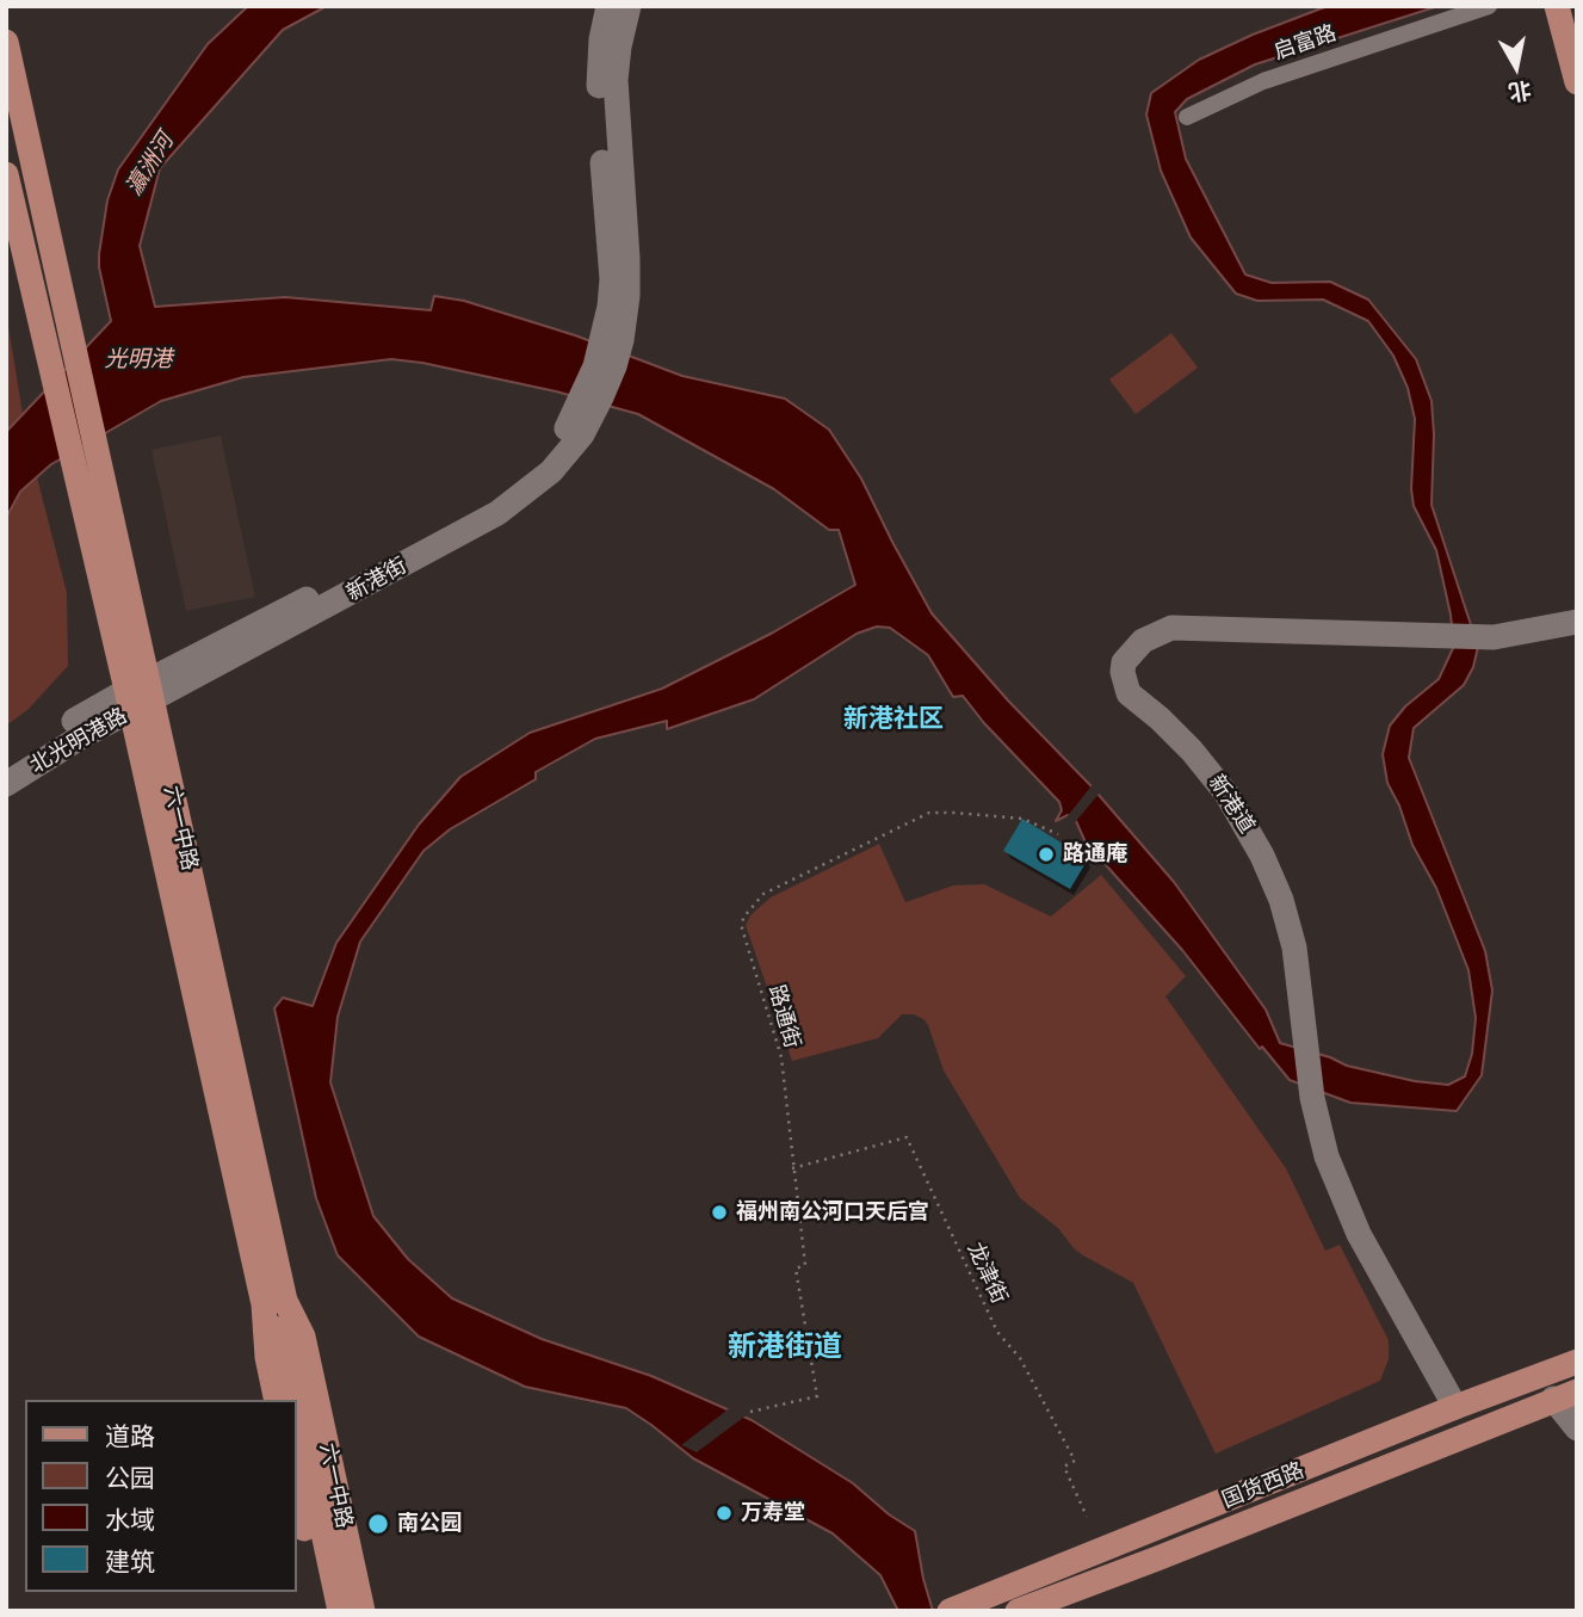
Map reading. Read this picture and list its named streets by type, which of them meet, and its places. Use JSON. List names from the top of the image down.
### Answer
{
  "streets": {
    "main road": ["六一中路", "国货西路"],
    "street": [
      "启富路",
      "新港街",
      "北光明港路",
      "新港道"
    ],
    "path": ["路通街", "龙津街"]
  },
  "crossings": [
    ["新港街", "北光明港路"],
    ["新港街", "六一中路"],
    ["北光明港路", "六一中路"],
    ["新港道", "国货西路"],
    ["路通街", "龙津街"]
  ],
  "districts": ["新港社区", "新港街道"],
  "water": ["瀛洲河", "光明港"],
  "places": [
    "路通庵",
    "福州南公河口天后宫",
    "万寿堂",
    "南公园"
  ],
  "legend": [
    "道路",
    "公园",
    "水域",
    "建筑"
  ],
  "north": "bottom"
}
